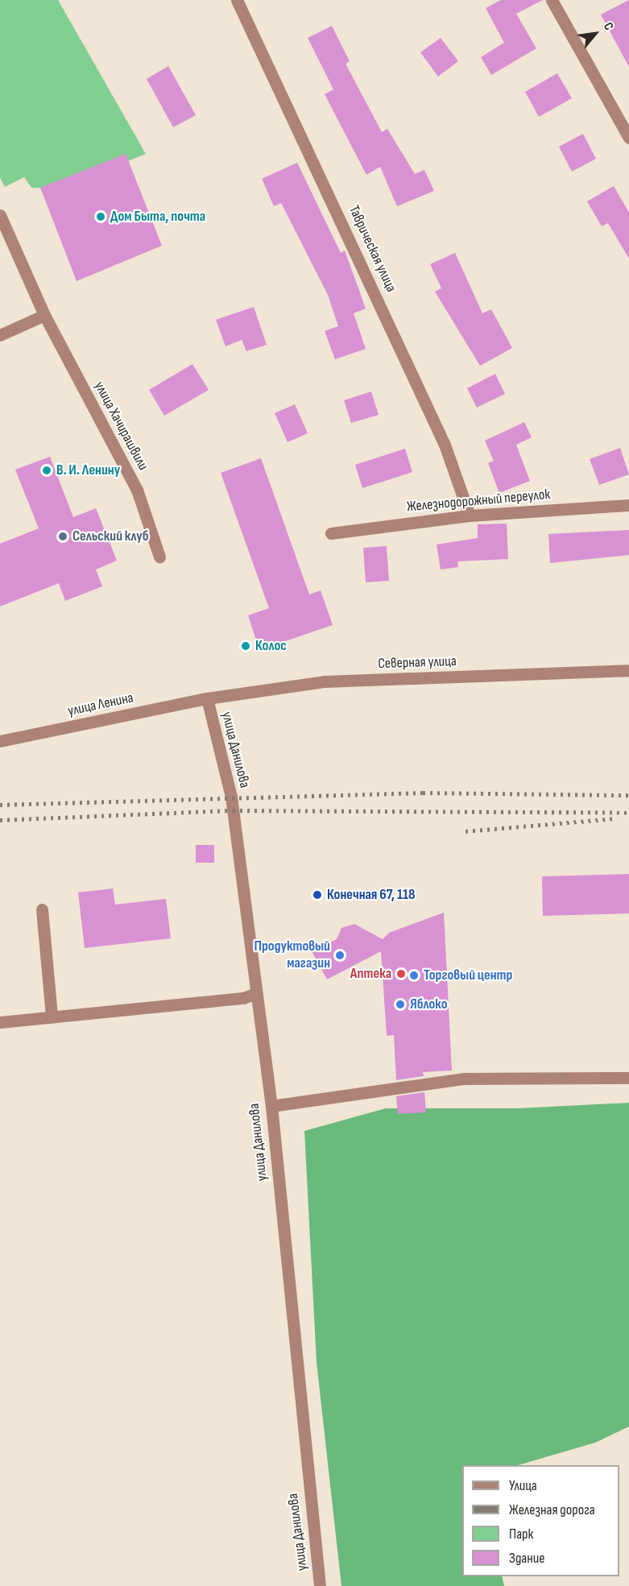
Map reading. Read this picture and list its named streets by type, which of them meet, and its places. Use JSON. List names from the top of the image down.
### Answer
{
  "streets": {
    "street": [
      "Таврическая улица",
      "улица Хачирашвили",
      "Железнодорожный переулок",
      "Северная улица",
      "улица Ленина",
      "улица Данилова"
    ]
  },
  "crossings": [
    ["Таврическая улица", "Железнодорожный переулок"],
    ["Северная улица", "улица Ленина"],
    ["Северная улица", "улица Данилова"],
    ["улица Ленина", "улица Данилова"]
  ],
  "places": [
    "Дом Быта, почта",
    "В. И. Ленину",
    "Сельский клуб",
    "Колос",
    "Конечная 67, 118",
    "Продуктовый магазин",
    "Аптека",
    "Торговый центр",
    "Яблоко"
  ],
  "legend": [
    "Улица",
    "Железная дорога",
    "Парк",
    "Здание"
  ],
  "north": "top right"
}
